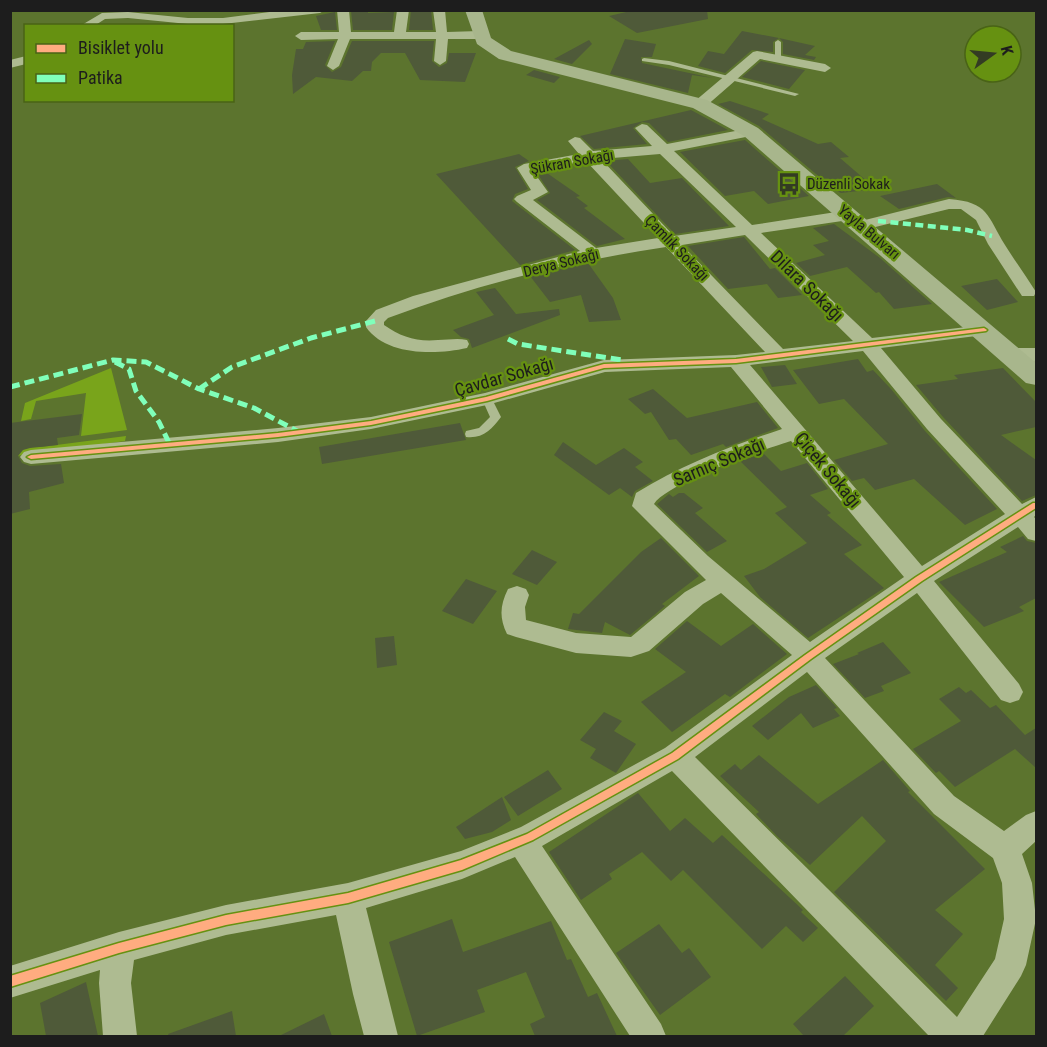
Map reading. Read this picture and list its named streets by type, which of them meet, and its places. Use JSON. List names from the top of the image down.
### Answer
{
  "streets": {
    "main road": ["Yayla Bulvarı"],
    "street": [
      "Şükran Sokağı",
      "Çamlık Sokağı",
      "Derya Sokağı",
      "Dilara Sokağı",
      "Çavdar Sokağı",
      "Sarnıç Sokağı",
      "Çiçek Sokağı"
    ]
  },
  "crossings": [
    ["Şükran Sokağı", "Yayla Bulvarı"],
    ["Şükran Sokağı", "Çamlık Sokağı"],
    ["Şükran Sokağı", "Derya Sokağı"],
    ["Şükran Sokağı", "Dilara Sokağı"],
    ["Yayla Bulvarı", "Derya Sokağı"],
    ["Yayla Bulvarı", "Çavdar Sokağı"],
    ["Çamlık Sokağı", "Derya Sokağı"],
    ["Çamlık Sokağı", "Çavdar Sokağı"],
    ["Derya Sokağı", "Dilara Sokağı"],
    ["Dilara Sokağı", "Çavdar Sokağı"],
    ["Çavdar Sokağı", "Çiçek Sokağı"],
    ["Sarnıç Sokağı", "Çiçek Sokağı"]
  ],
  "places": {
    "bus stop": ["Düzenli Sokak"]
  },
  "legend": ["Bisiklet yolu", "Patika"],
  "north": "right"
}
